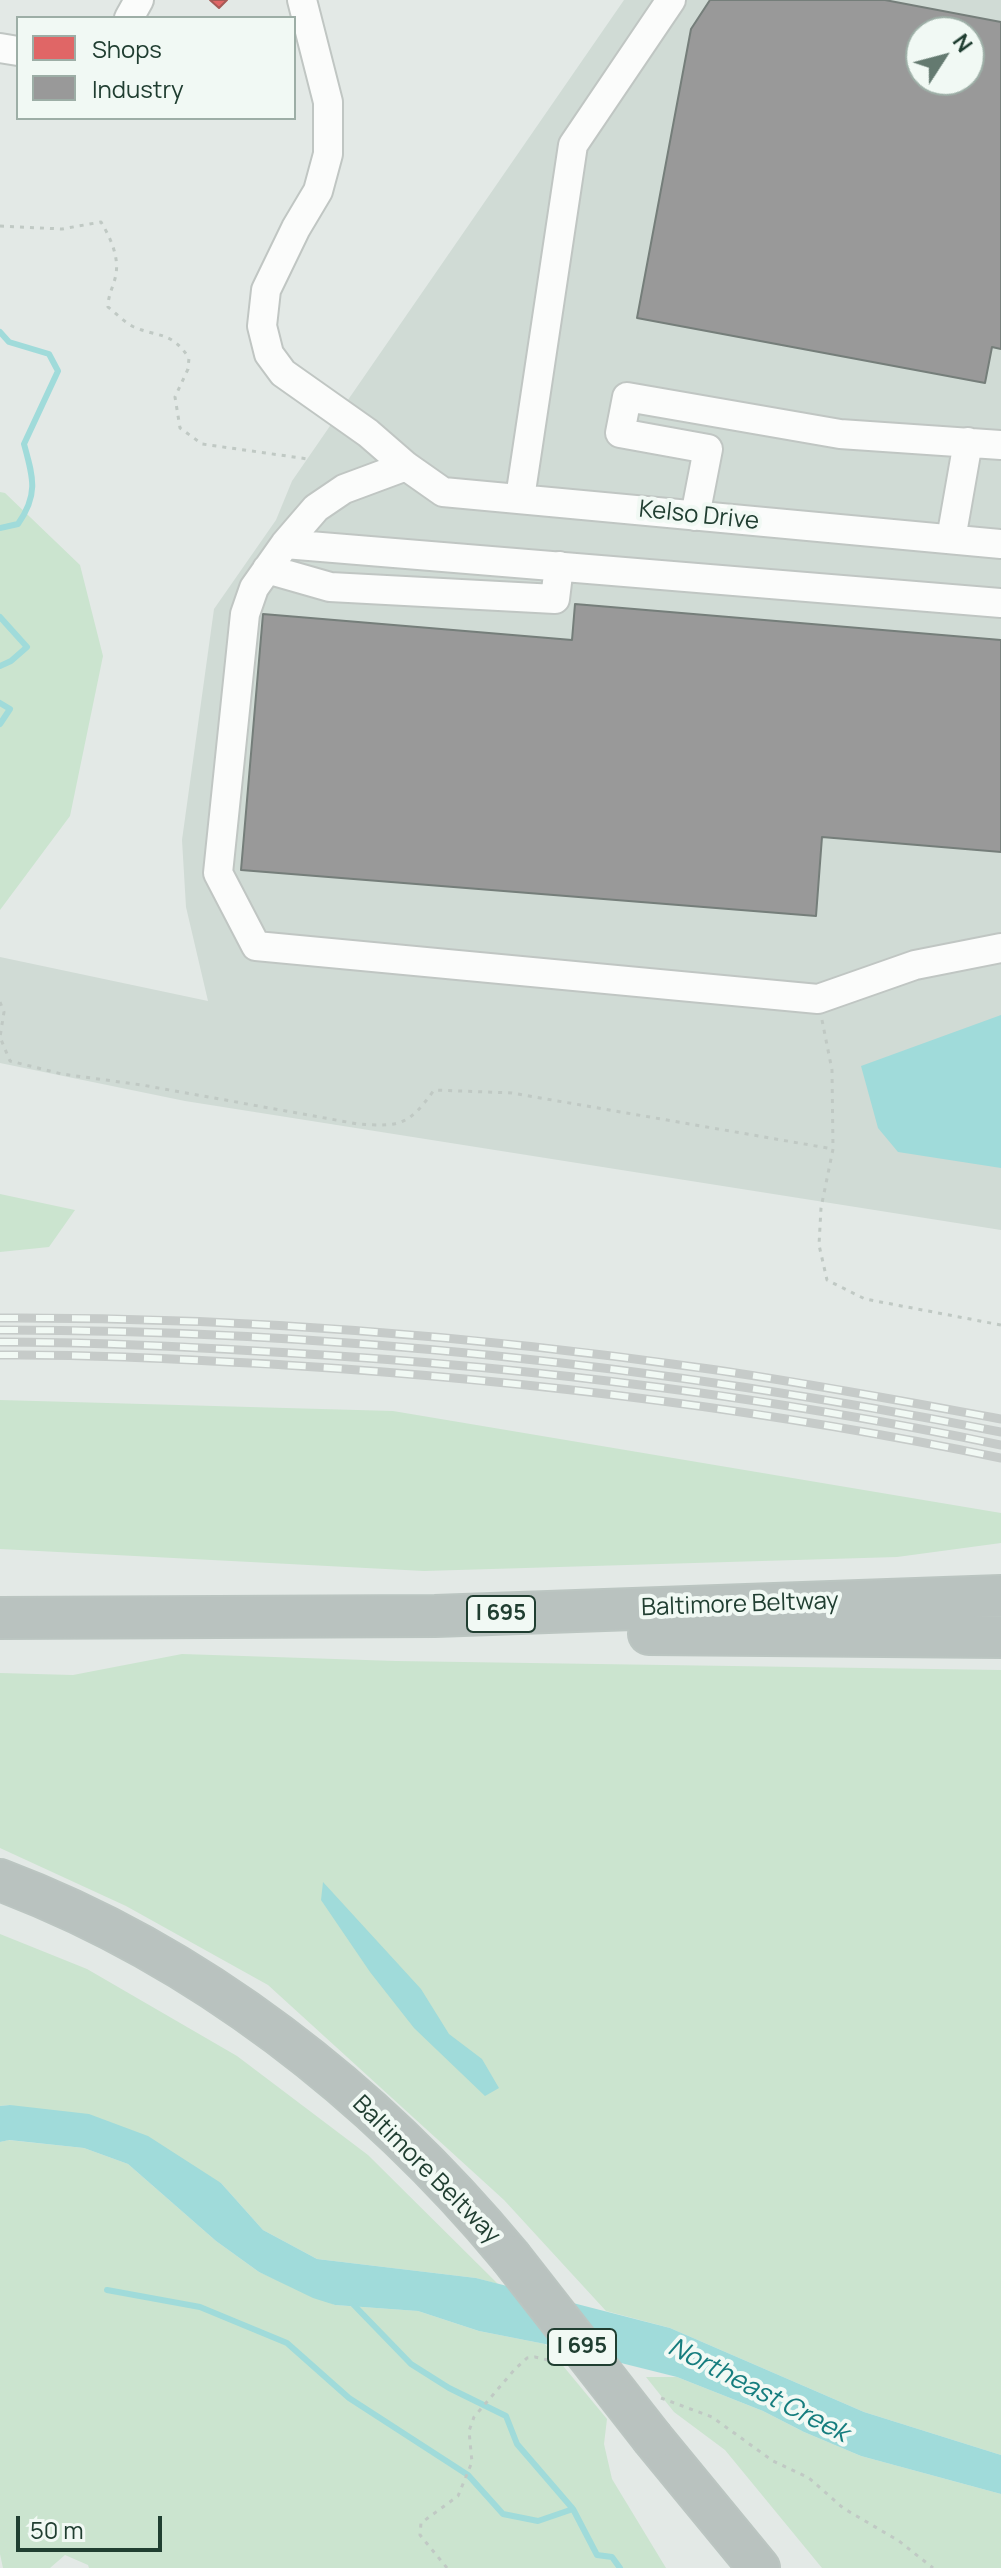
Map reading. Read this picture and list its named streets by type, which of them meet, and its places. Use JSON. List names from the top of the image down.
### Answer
{
  "streets": {
    "highway": ["Baltimore Beltway", "I 695"],
    "street": ["Kelso Drive"]
  },
  "water": ["Northeast Creek"],
  "legend": ["Shops", "Industry"],
  "scale_bar": "50 m",
  "north": "top right"
}
